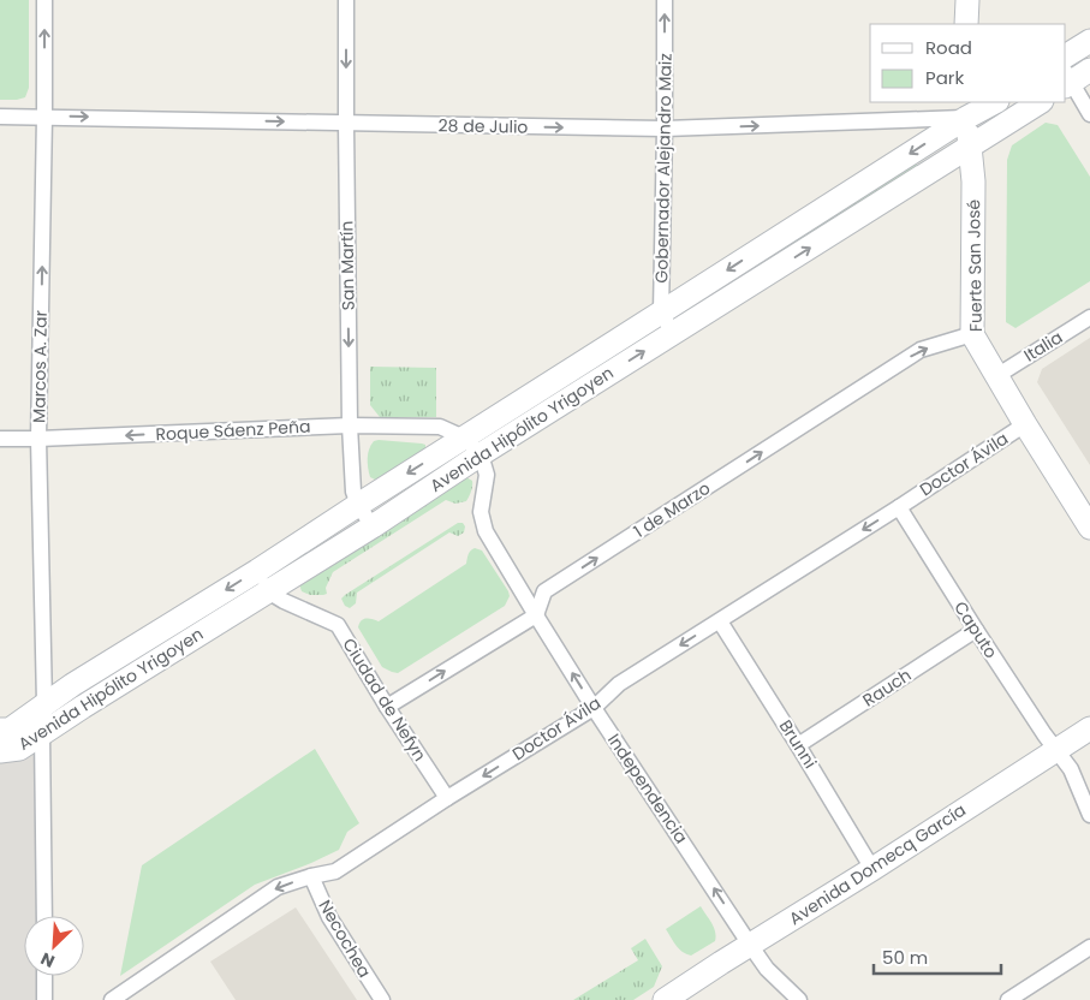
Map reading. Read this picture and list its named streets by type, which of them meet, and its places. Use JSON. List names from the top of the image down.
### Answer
{
  "streets": {
    "main road": ["Fuerte San José", "Avenida Hipólito Yrigoyen", "Avenida Domecq García"],
    "street": [
      "28 de Julio",
      "Gobernador Alejandro Maiz",
      "San Martín",
      "Italia",
      "Marcos A. Zar",
      "Roque Sáenz Peña",
      "Doctor Ávila",
      "1 de Marzo",
      "Caputo",
      "Rauch",
      "Ciudad de Nefyn",
      "Brunni",
      "Independencia",
      "Necochea"
    ]
  },
  "crossings": [
    ["28 de Julio", "Gobernador Alejandro Maiz"],
    ["28 de Julio", "San Martín"],
    ["28 de Julio", "Fuerte San José"],
    ["28 de Julio", "Marcos A. Zar"],
    ["28 de Julio", "Avenida Hipólito Yrigoyen"],
    ["Gobernador Alejandro Maiz", "Avenida Hipólito Yrigoyen"],
    ["San Martín", "Avenida Hipólito Yrigoyen"],
    ["San Martín", "Roque Sáenz Peña"],
    ["Fuerte San José", "Italia"],
    ["Fuerte San José", "Avenida Hipólito Yrigoyen"],
    ["Fuerte San José", "Doctor Ávila"],
    ["Fuerte San José", "1 de Marzo"],
    ["Marcos A. Zar", "Avenida Hipólito Yrigoyen"],
    ["Marcos A. Zar", "Roque Sáenz Peña"],
    ["Avenida Hipólito Yrigoyen", "Roque Sáenz Peña"],
    ["Avenida Hipólito Yrigoyen", "Ciudad de Nefyn"],
    ["Avenida Hipólito Yrigoyen", "Independencia"],
    ["Doctor Ávila", "Caputo"],
    ["Doctor Ávila", "Ciudad de Nefyn"],
    ["Doctor Ávila", "Brunni"],
    ["Doctor Ávila", "Independencia"],
    ["Doctor Ávila", "Necochea"],
    ["1 de Marzo", "Independencia"],
    ["Caputo", "Rauch"],
    ["Caputo", "Avenida Domecq García"],
    ["Rauch", "Brunni"],
    ["Brunni", "Avenida Domecq García"],
    ["Independencia", "Avenida Domecq García"]
  ],
  "one_way": [
    "28 de Julio",
    "Gobernador Alejandro Maiz",
    "San Martín",
    "Marcos A. Zar",
    "Roque Sáenz Peña",
    "Doctor Ávila",
    "1 de Marzo",
    "Independencia"
  ],
  "legend": ["Road", "Park"],
  "scale_bar": "50 m",
  "north": "bottom left"
}
